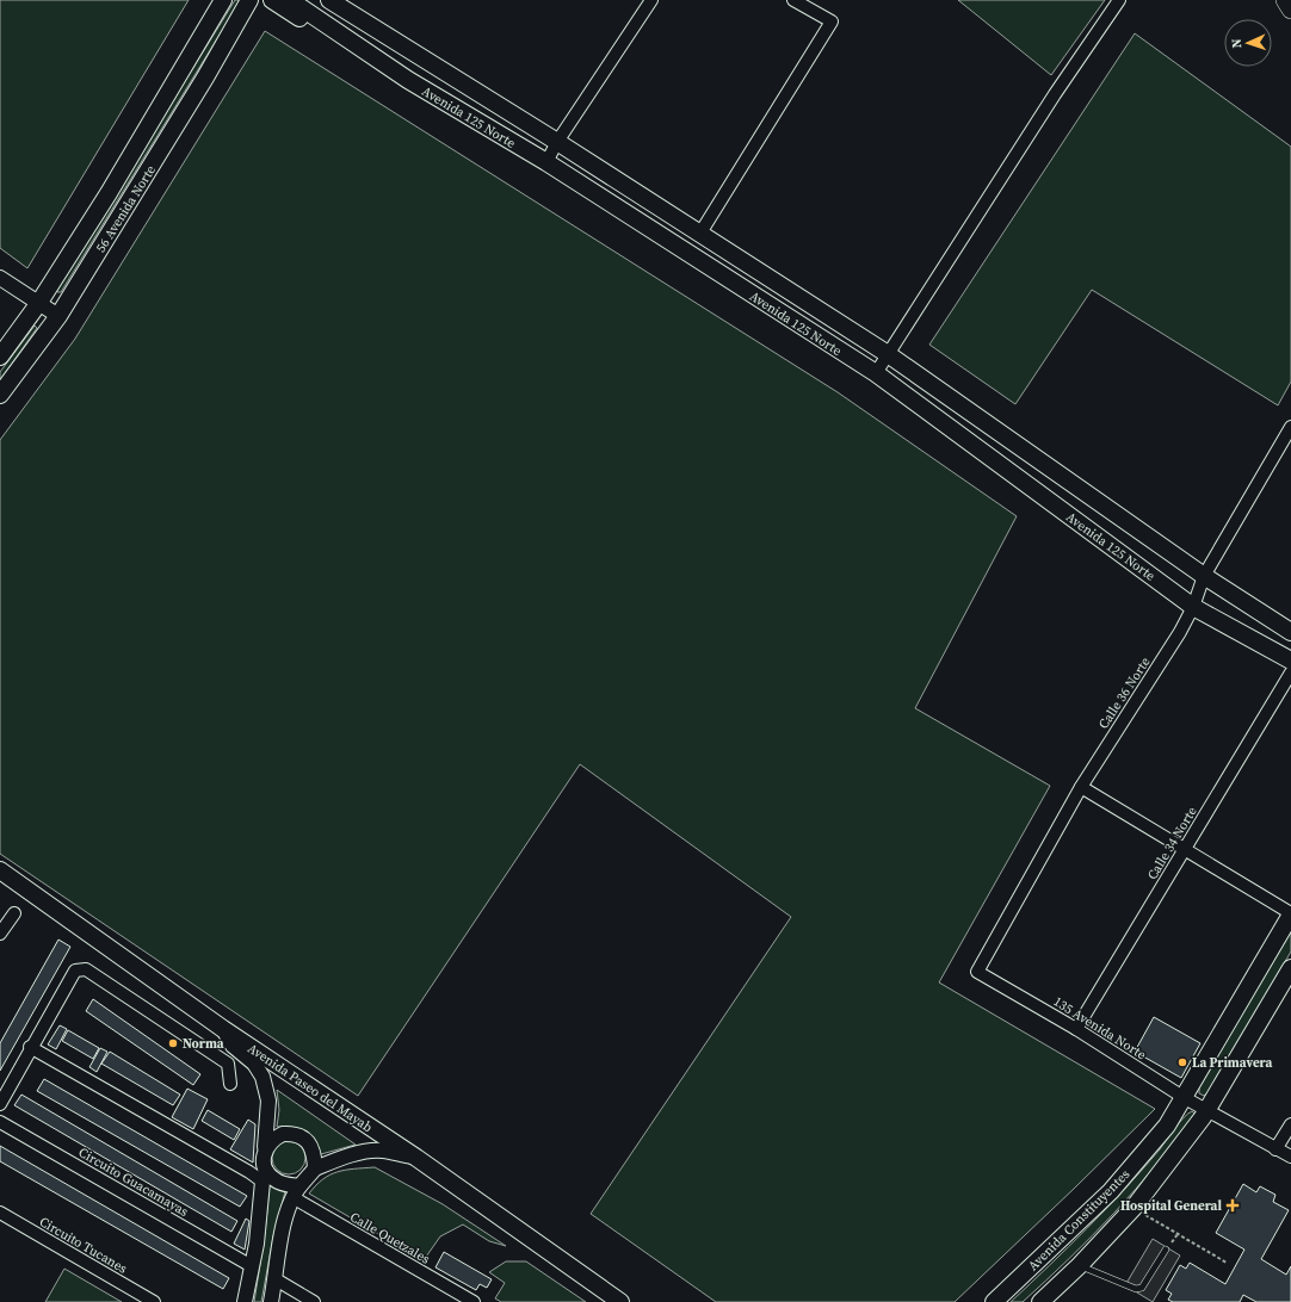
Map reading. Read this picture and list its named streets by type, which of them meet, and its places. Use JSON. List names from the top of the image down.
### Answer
{
  "streets": {
    "main road": [
      "Avenida 125 Norte",
      "56 Avenida Norte",
      "Avenida Paseo del Mayab",
      "Avenida Constituyentes"
    ],
    "street": [
      "Calle 36 Norte",
      "Calle 34 Norte",
      "135 Avenida Norte",
      "Circuito Guacamayas",
      "Calle Quetzales",
      "Circuito Tucanes"
    ]
  },
  "crossings": [
    ["Avenida 125 Norte", "Calle 36 Norte"],
    ["Calle 36 Norte", "135 Avenida Norte"],
    ["Calle 34 Norte", "135 Avenida Norte"],
    ["135 Avenida Norte", "Avenida Constituyentes"]
  ],
  "places": {
    "other": ["Norma", "La Primavera"],
    "health": ["Hospital General"]
  },
  "north": "left"
}
